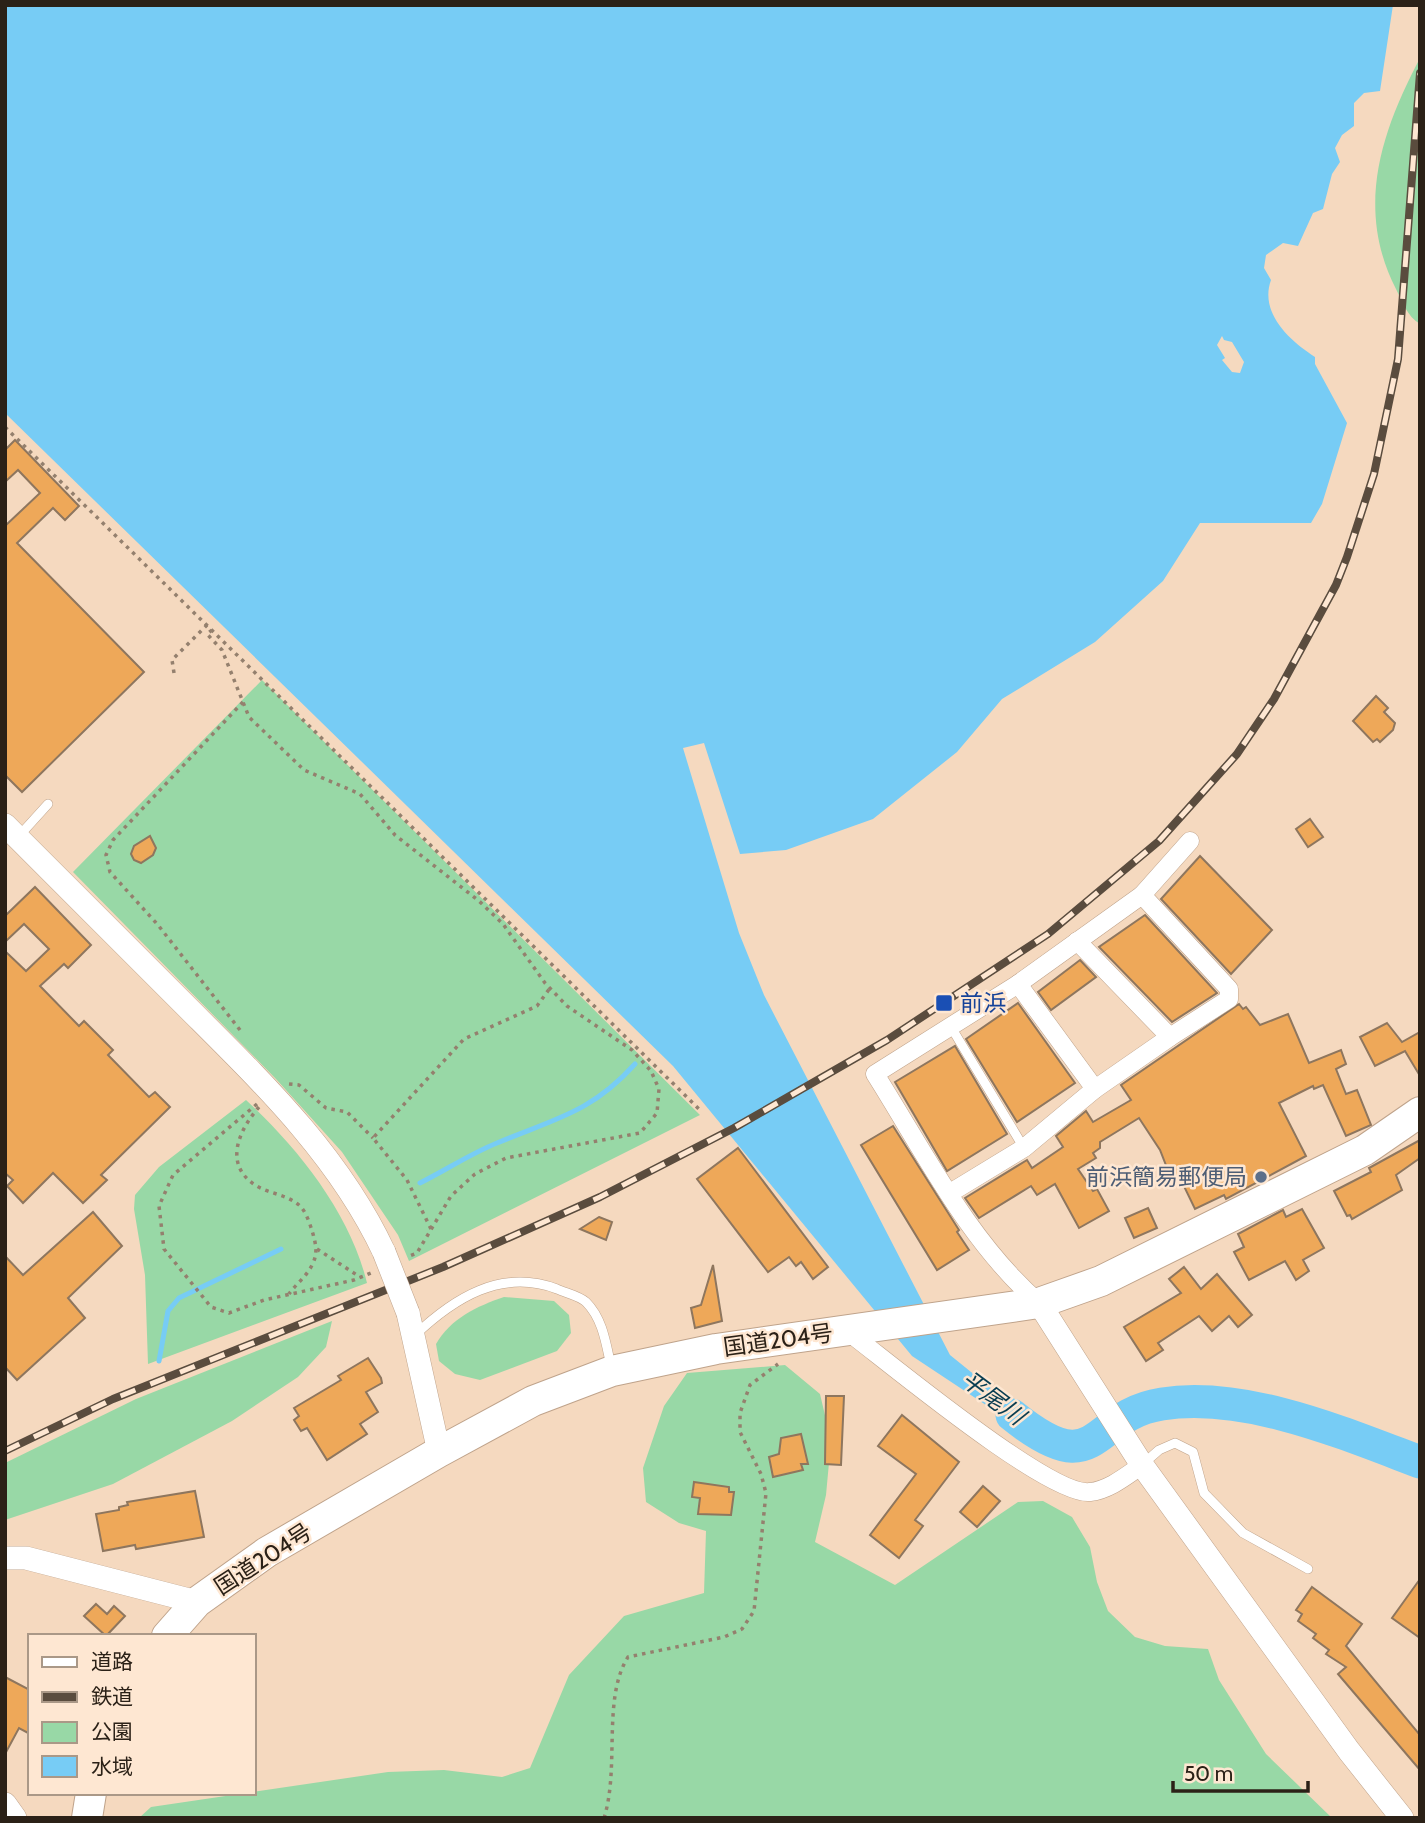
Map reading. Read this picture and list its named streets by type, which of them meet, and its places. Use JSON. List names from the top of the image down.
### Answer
{
  "streets": {
    "highway": ["国道204号"]
  },
  "water": ["平尾川"],
  "places": {
    "transit": ["前浜"],
    "other": ["前浜簡易郵便局"]
  },
  "legend": [
    "道路",
    "鉄道",
    "公園",
    "水域"
  ],
  "scale_bar": "50 m"
}
